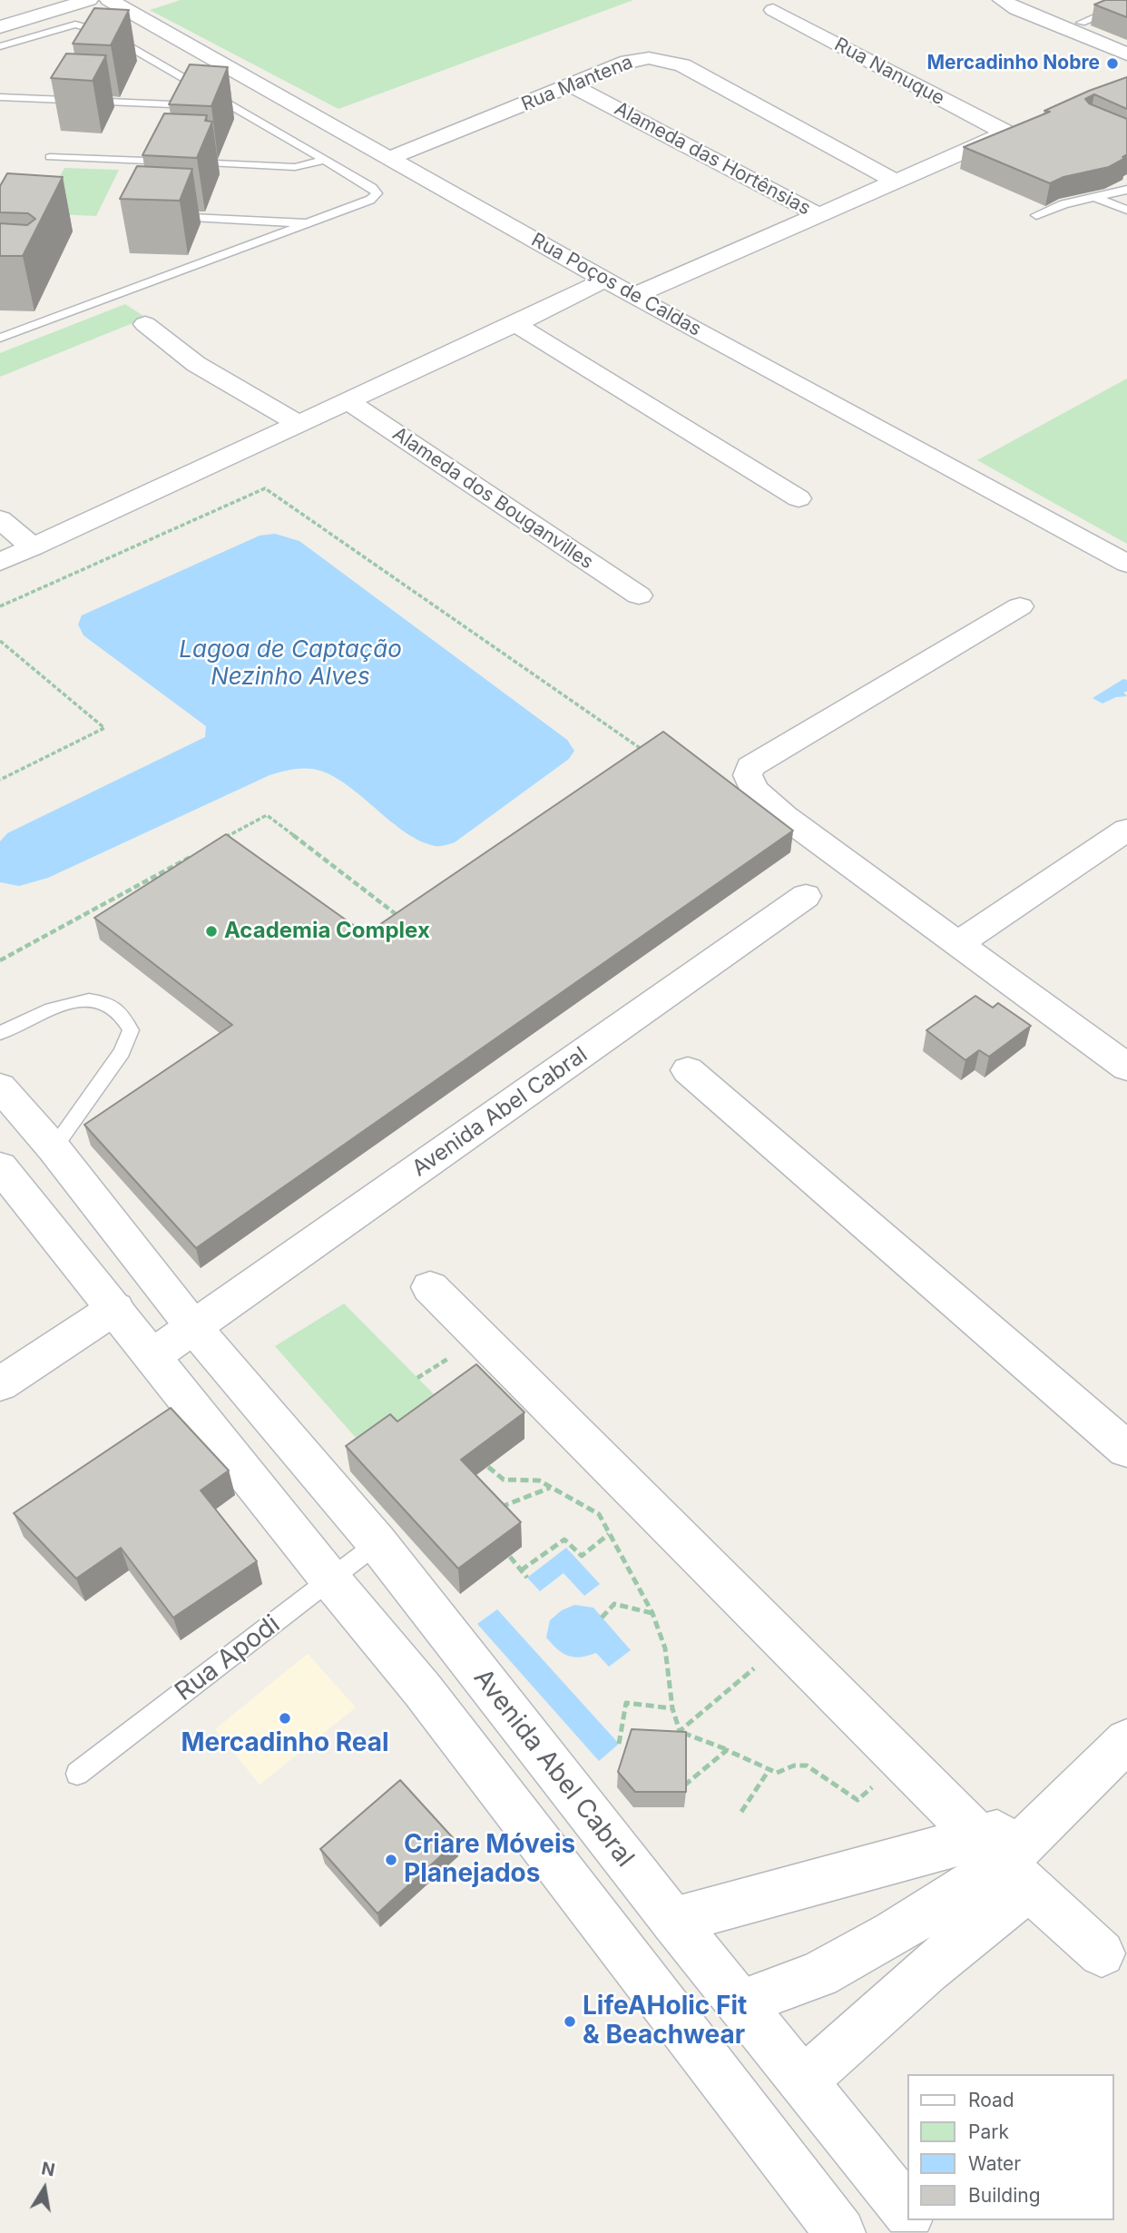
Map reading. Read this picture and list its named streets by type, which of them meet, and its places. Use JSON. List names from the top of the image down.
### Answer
{
  "streets": {
    "street": [
      "Rua Nanuque",
      "Rua Mantena",
      "Alameda das Hortênsias",
      "Rua Poços de Caldas",
      "Alameda dos Bouganvilles",
      "Avenida Abel Cabral"
    ],
    "lane": ["Rua Apodi"]
  },
  "crossings": [
    ["Rua Mantena", "Alameda das Hortênsias"],
    ["Rua Mantena", "Rua Poços de Caldas"],
    ["Avenida Abel Cabral", "Rua Apodi"]
  ],
  "water": ["Lagoa de Captação Nezinho Alves"],
  "places": [
    "Mercadinho Nobre",
    "Academia Complex",
    "Mercadinho Real",
    "Criare Móveis Planejados",
    "LifeAHolic Fit & Beachwear"
  ],
  "legend": [
    "Road",
    "Park",
    "Water",
    "Building"
  ],
  "north": "top"
}
